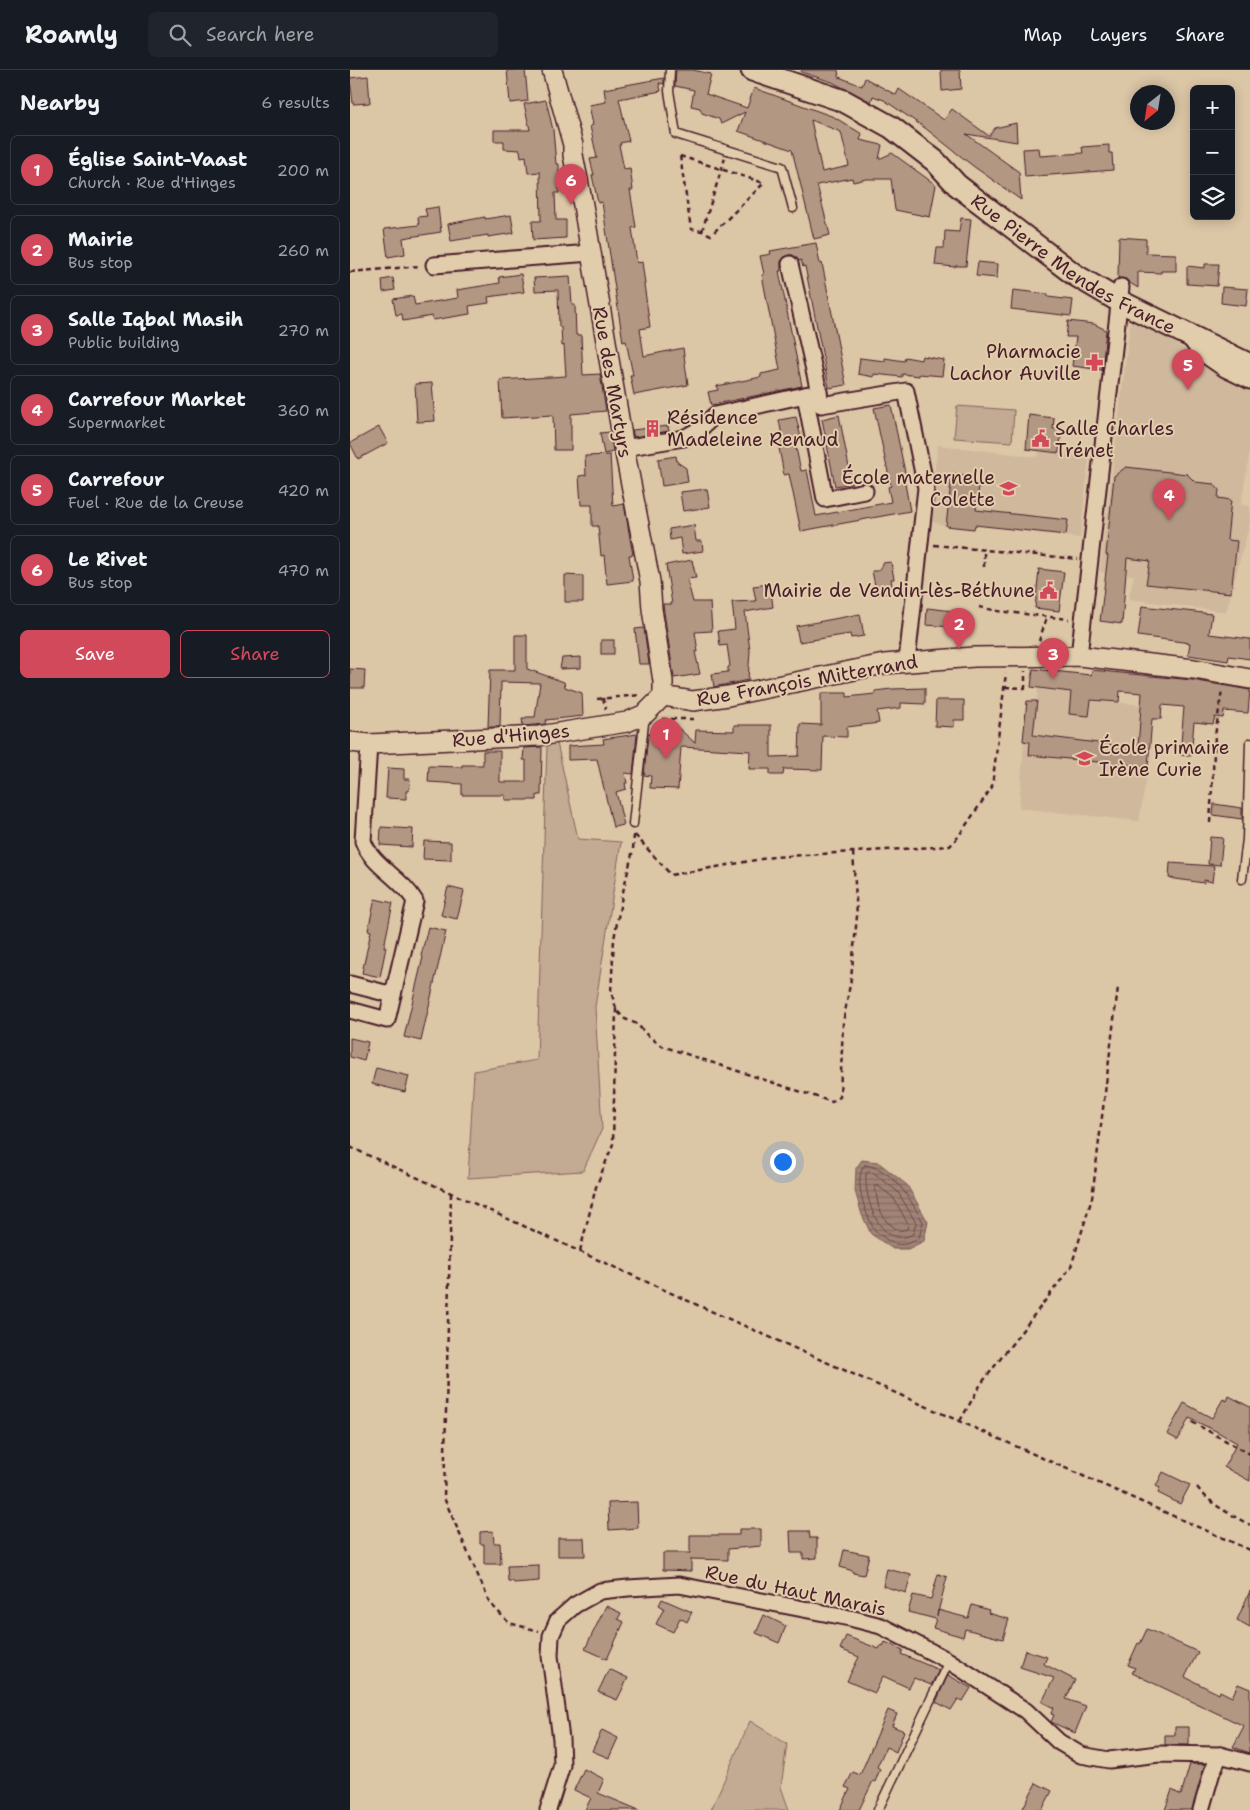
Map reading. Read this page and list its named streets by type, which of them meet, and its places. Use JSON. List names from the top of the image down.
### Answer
{
  "streets": {
    "main road": ["Rue Pierre Mendes France"],
    "street": [
      "Rue des Martyrs",
      "Rue François Mitterrand",
      "Rue d'Hinges",
      "Rue du Haut Marais"
    ]
  },
  "crossings": [
    ["Rue des Martyrs", "Rue François Mitterrand"],
    ["Rue des Martyrs", "Rue d'Hinges"],
    ["Rue François Mitterrand", "Rue d'Hinges"]
  ],
  "places": {
    "pharmacy": ["Pharmacie Lachor Auville"],
    "building": ["Résidence Madeleine Renaud"],
    "public building": ["Salle Charles Trénet", "Mairie de Vendin-lès-Béthune"],
    "school or university": ["École maternelle Colette", "École primaire Irène Curie"]
  },
  "north": "bottom left",
  "page": {
    "header": "Roamly",
    "search": "Search here",
    "nav": ["Map", "Layers", "Share"],
    "heading": ["Nearby", "6 results"],
    "map_buttons": ["+", "−"],
    "list": [
      {
        "mark": "1",
        "name": "Église Saint-Vaast",
        "note": "Church · Rue d'Hinges",
        "value": "200 m"
      },
      {
        "mark": "2",
        "name": "Mairie",
        "note": "Bus stop",
        "value": "260 m"
      },
      {
        "mark": "3",
        "name": "Salle Iqbal Masih",
        "note": "Public building",
        "value": "270 m"
      },
      {
        "mark": "4",
        "name": "Carrefour Market",
        "note": "Supermarket",
        "value": "360 m"
      },
      {
        "mark": "5",
        "name": "Carrefour",
        "note": "Fuel · Rue de la Creuse",
        "value": "420 m"
      },
      {
        "mark": "6",
        "name": "Le Rivet",
        "note": "Bus stop",
        "value": "470 m"
      }
    ],
    "pins": [
      "6",
      "5",
      "4",
      "2",
      "3",
      "1"
    ],
    "buttons": ["Save", "Share"]
  }
}
